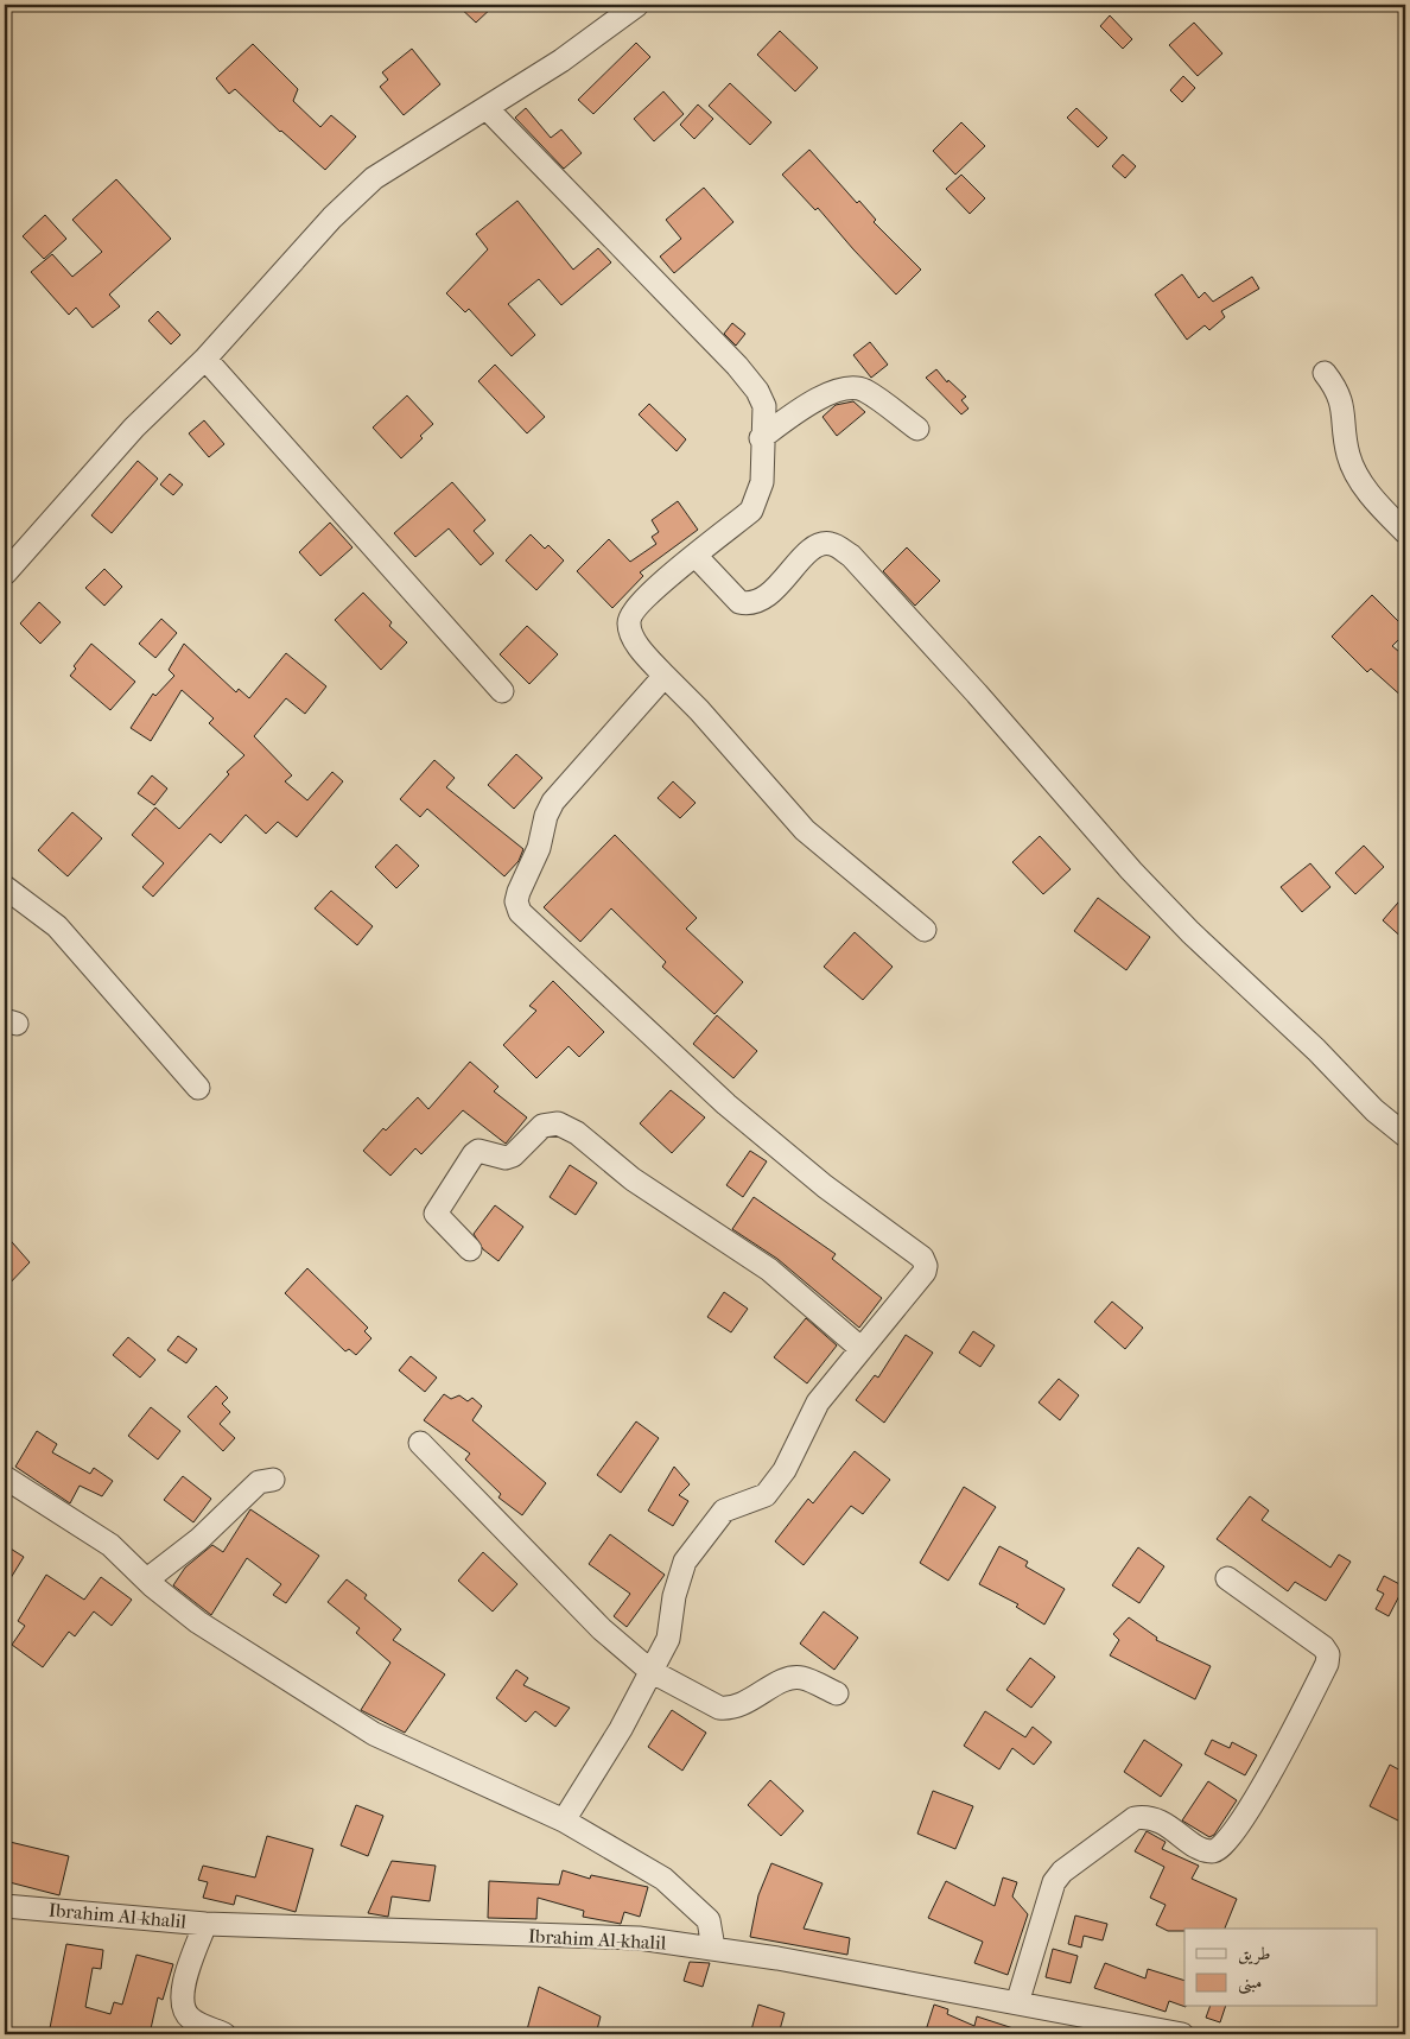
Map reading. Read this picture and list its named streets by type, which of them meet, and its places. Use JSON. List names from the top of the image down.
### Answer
{
  "streets": {
    "street": ["Ibrahim Al-khalil"]
  },
  "legend": ["طريق", "مبنى"]
}
